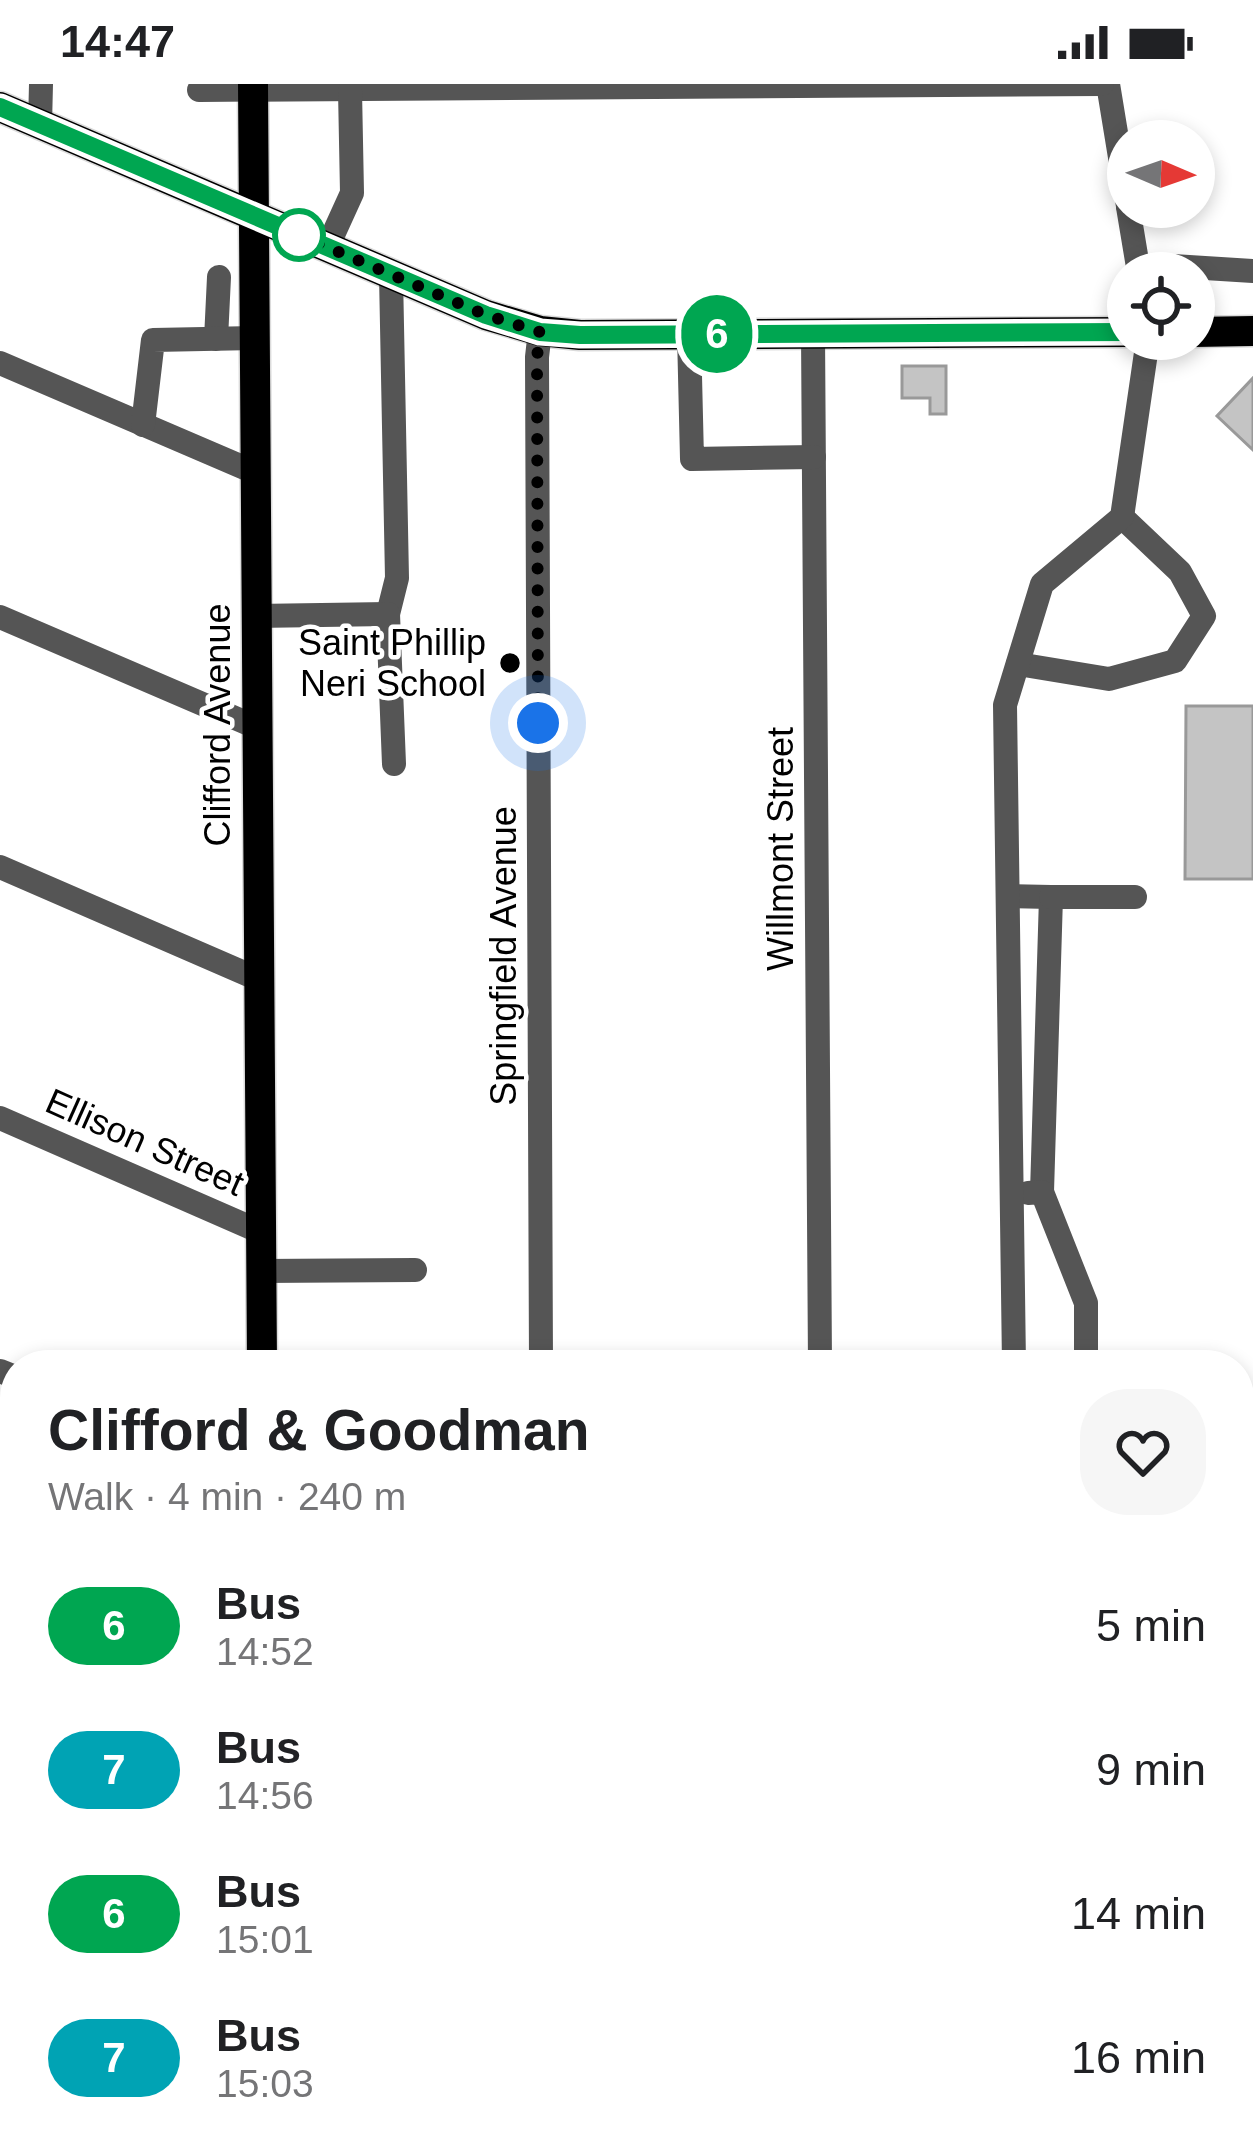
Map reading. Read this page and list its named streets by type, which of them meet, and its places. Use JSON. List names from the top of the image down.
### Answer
{
  "streets": {
    "main road": ["Clifford Avenue"],
    "street": ["Willmont Street", "Springfield Avenue", "Ellison Street"]
  },
  "crossings": [
    ["Clifford Avenue", "Ellison Street"]
  ],
  "places": ["Saint Phillip Neri School"],
  "lines": ["bus line 6"],
  "north": "right",
  "page": {
    "status": "14:47",
    "on_map": "6",
    "heading": ["Clifford & Goodman", "Walk · 4 min · 240 m"],
    "list": [
      {
        "mark": "6",
        "name": "Bus",
        "note": "14:52",
        "value": "5 min"
      },
      {
        "mark": "7",
        "name": "Bus",
        "note": "14:56",
        "value": "9 min"
      },
      {
        "mark": "6",
        "name": "Bus",
        "note": "15:01",
        "value": "14 min"
      },
      {
        "mark": "7",
        "name": "Bus",
        "note": "15:03",
        "value": "16 min"
      }
    ]
  }
}
